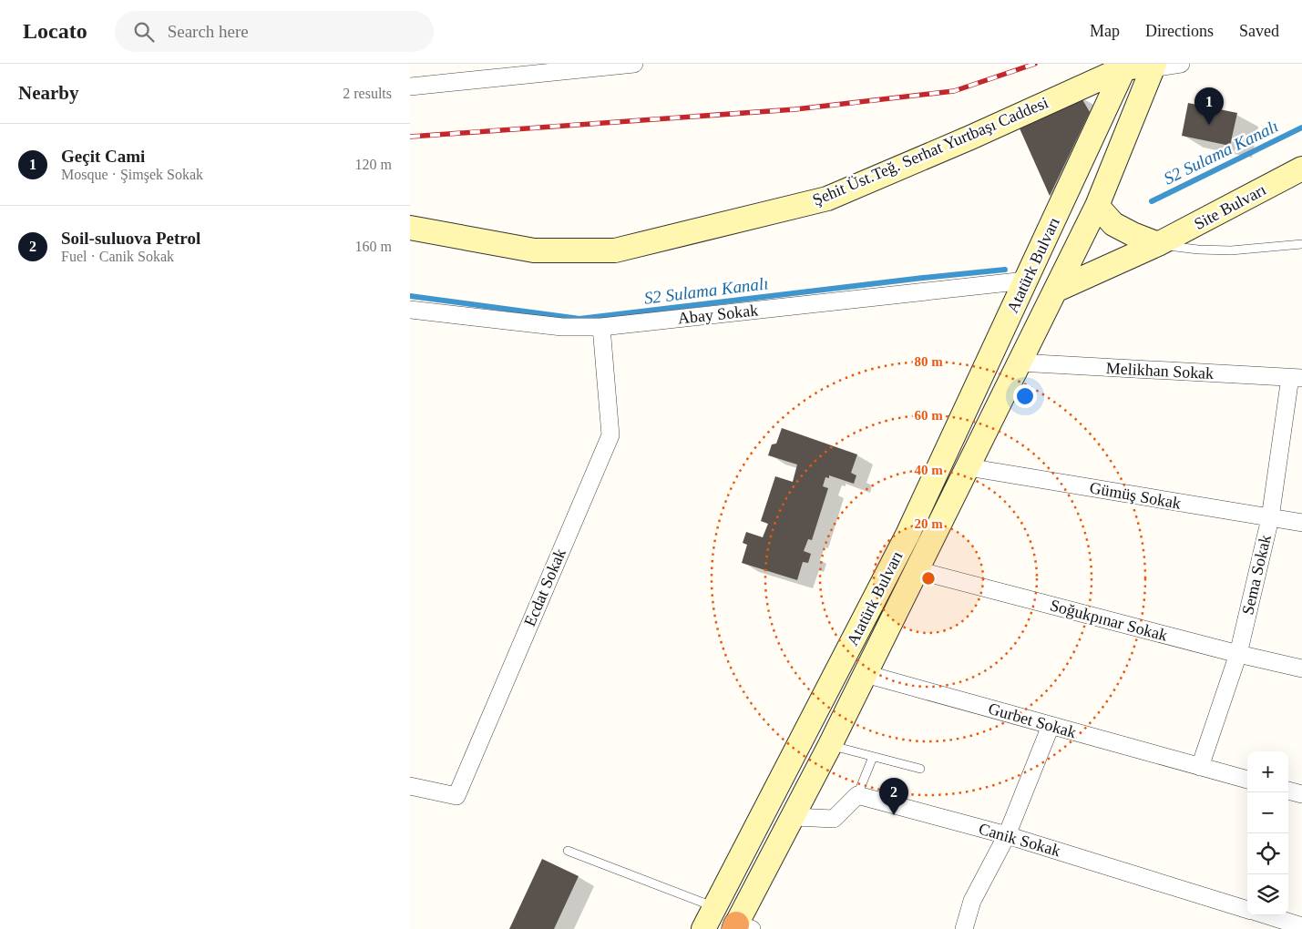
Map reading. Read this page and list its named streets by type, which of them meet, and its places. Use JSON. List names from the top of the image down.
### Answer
{
  "streets": {
    "main road": ["Şehit Üst.Teğ. Serhat Yurtbaşı Caddesi", "Site Bulvarı", "Atatürk Bulvarı"],
    "street": [
      "Abay Sokak",
      "Melikhan Sokak",
      "Gümüş Sokak",
      "Sema Sokak",
      "Ecdat Sokak",
      "Soğukpınar Sokak",
      "Gurbet Sokak",
      "Canik Sokak"
    ]
  },
  "crossings": [
    ["Şehit Üst.Teğ. Serhat Yurtbaşı Caddesi", "Atatürk Bulvarı"],
    ["Site Bulvarı", "Atatürk Bulvarı"],
    ["Atatürk Bulvarı", "Abay Sokak"],
    ["Atatürk Bulvarı", "Melikhan Sokak"],
    ["Atatürk Bulvarı", "Gümüş Sokak"],
    ["Atatürk Bulvarı", "Soğukpınar Sokak"],
    ["Atatürk Bulvarı", "Gurbet Sokak"],
    ["Abay Sokak", "Ecdat Sokak"],
    ["Melikhan Sokak", "Sema Sokak"],
    ["Gümüş Sokak", "Sema Sokak"],
    ["Sema Sokak", "Soğukpınar Sokak"],
    ["Sema Sokak", "Gurbet Sokak"]
  ],
  "water": ["S2 Sulama Kanalı"],
  "page": {
    "header": "Locato",
    "search": "Search here",
    "nav": ["Map", "Directions", "Saved"],
    "heading": ["Nearby", "2 results"],
    "pins": ["1", "2"],
    "list": [
      {
        "mark": "1",
        "name": "Geçit Cami",
        "note": "Mosque · Şimşek Sokak",
        "value": "120 m"
      },
      {
        "mark": "2",
        "name": "Soil-suluova Petrol",
        "note": "Fuel · Canik Sokak",
        "value": "160 m"
      }
    ],
    "map_buttons": ["+", "−"]
  },
  "rings": [
    "80 m",
    "60 m",
    "40 m",
    "20 m"
  ]
}
